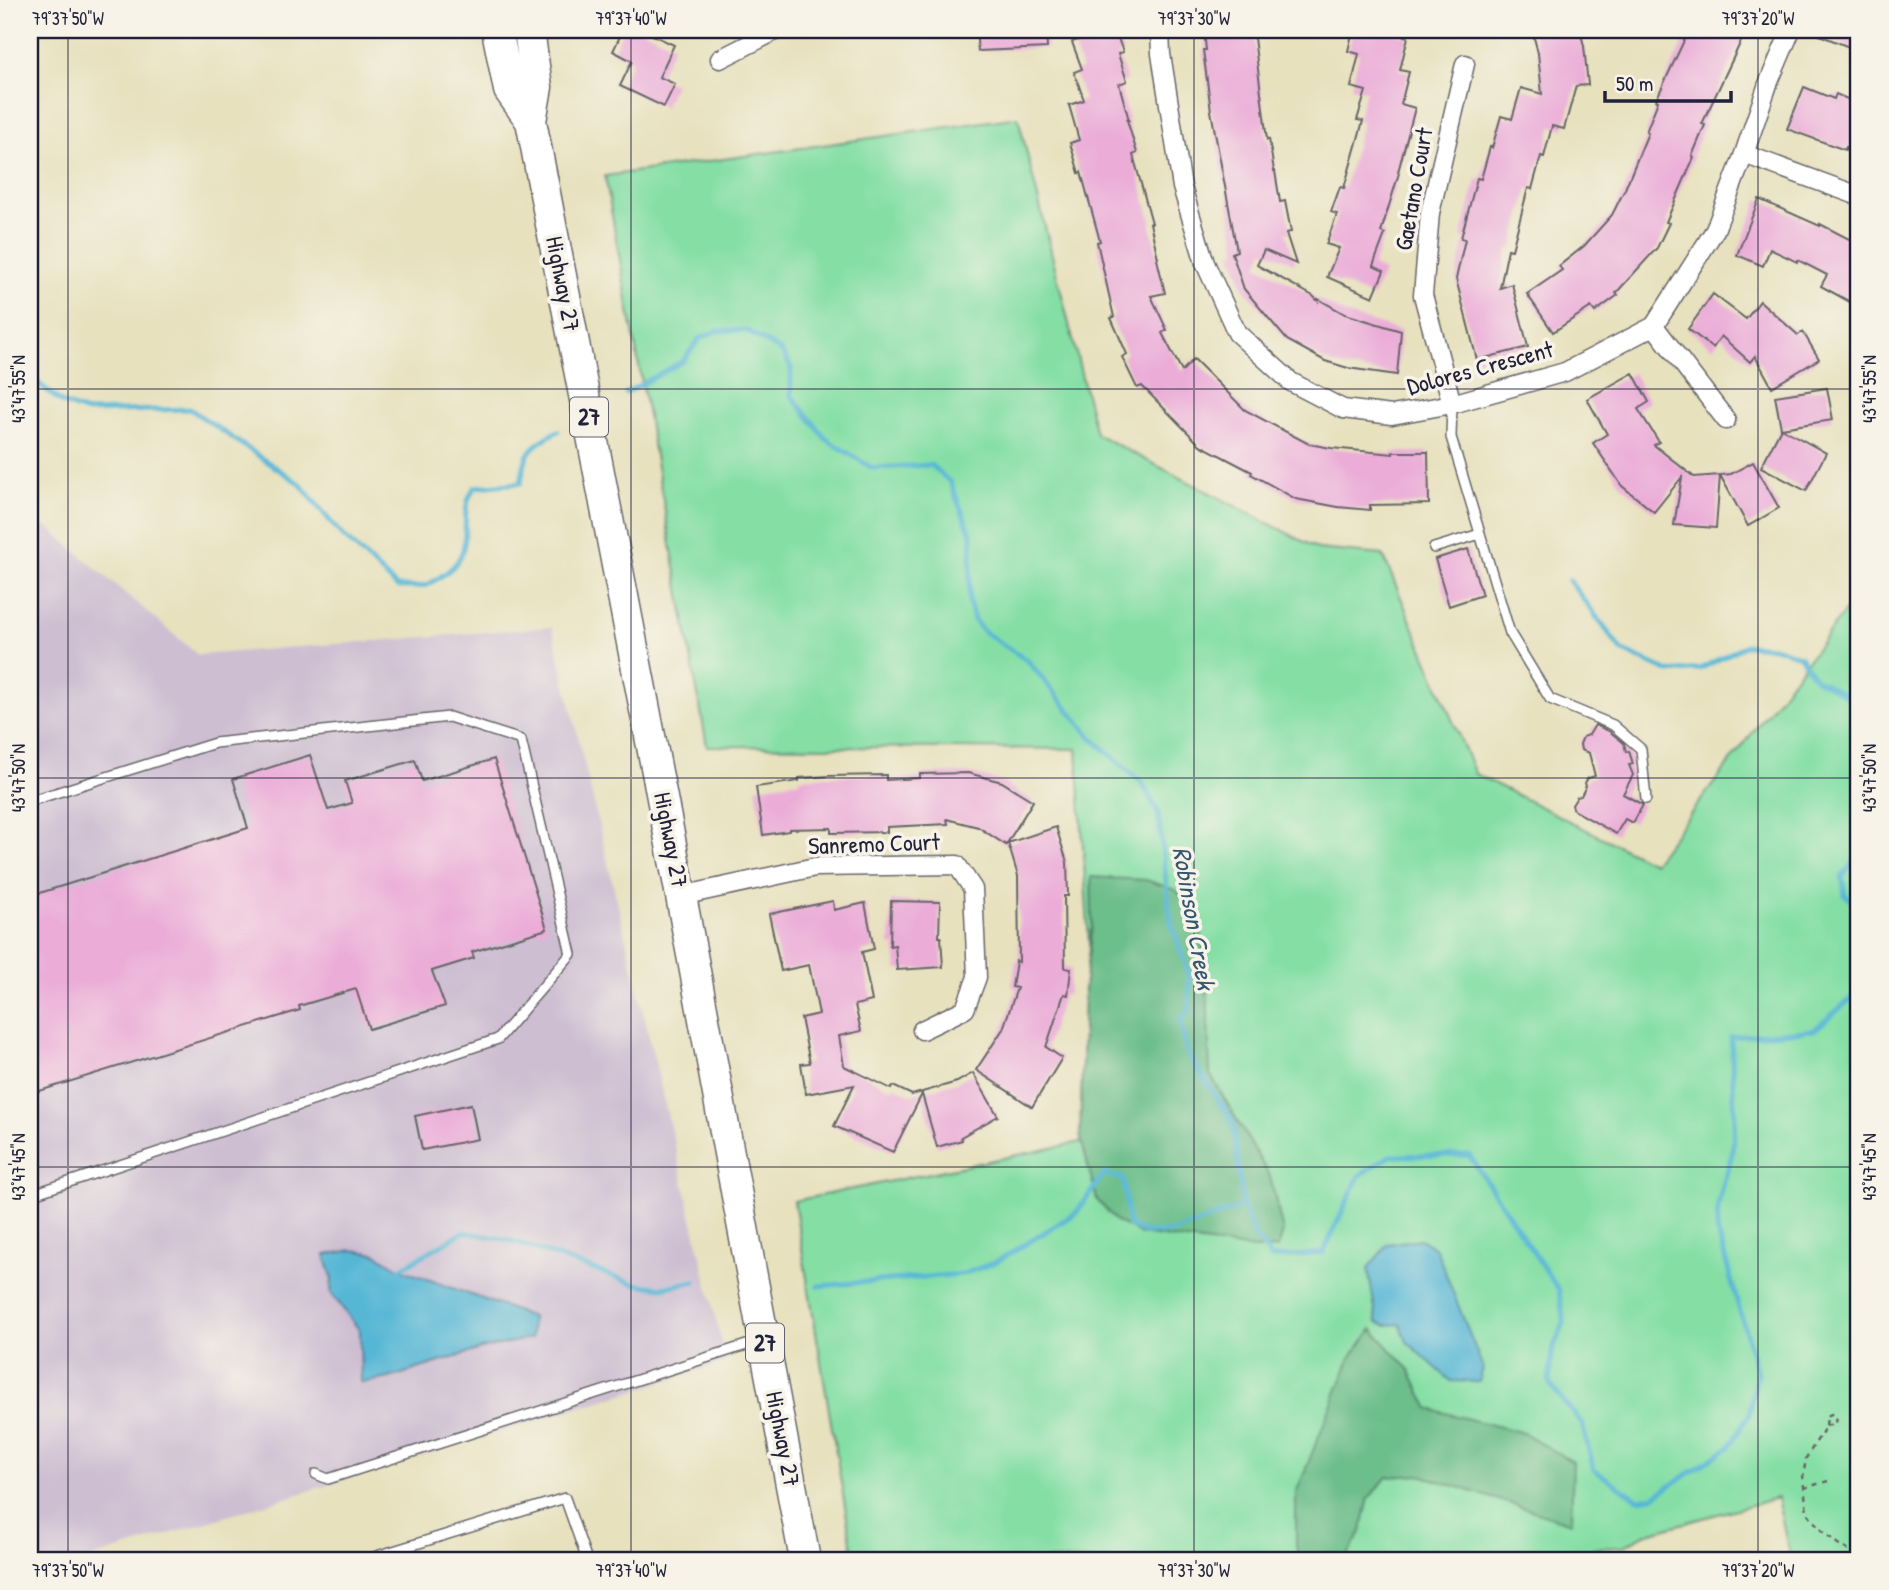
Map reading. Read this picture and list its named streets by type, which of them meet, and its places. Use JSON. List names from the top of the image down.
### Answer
{
  "streets": {
    "main road": ["Highway 27", "27"],
    "street": ["Gaetano Court", "Dolores Crescent", "Sanremo Court"]
  },
  "crossings": [
    ["Gaetano Court", "Dolores Crescent"],
    ["Highway 27", "Sanremo Court"]
  ],
  "water": ["Robinson Creek"],
  "scale_bar": "50 m",
  "coordinates": [
    "79°37'50\"W",
    "79°37'40\"W",
    "79°37'30\"W",
    "79°37'20\"W",
    "43°47'55\"N",
    "43°47'50\"N",
    "43°47'45\"N"
  ]
}
